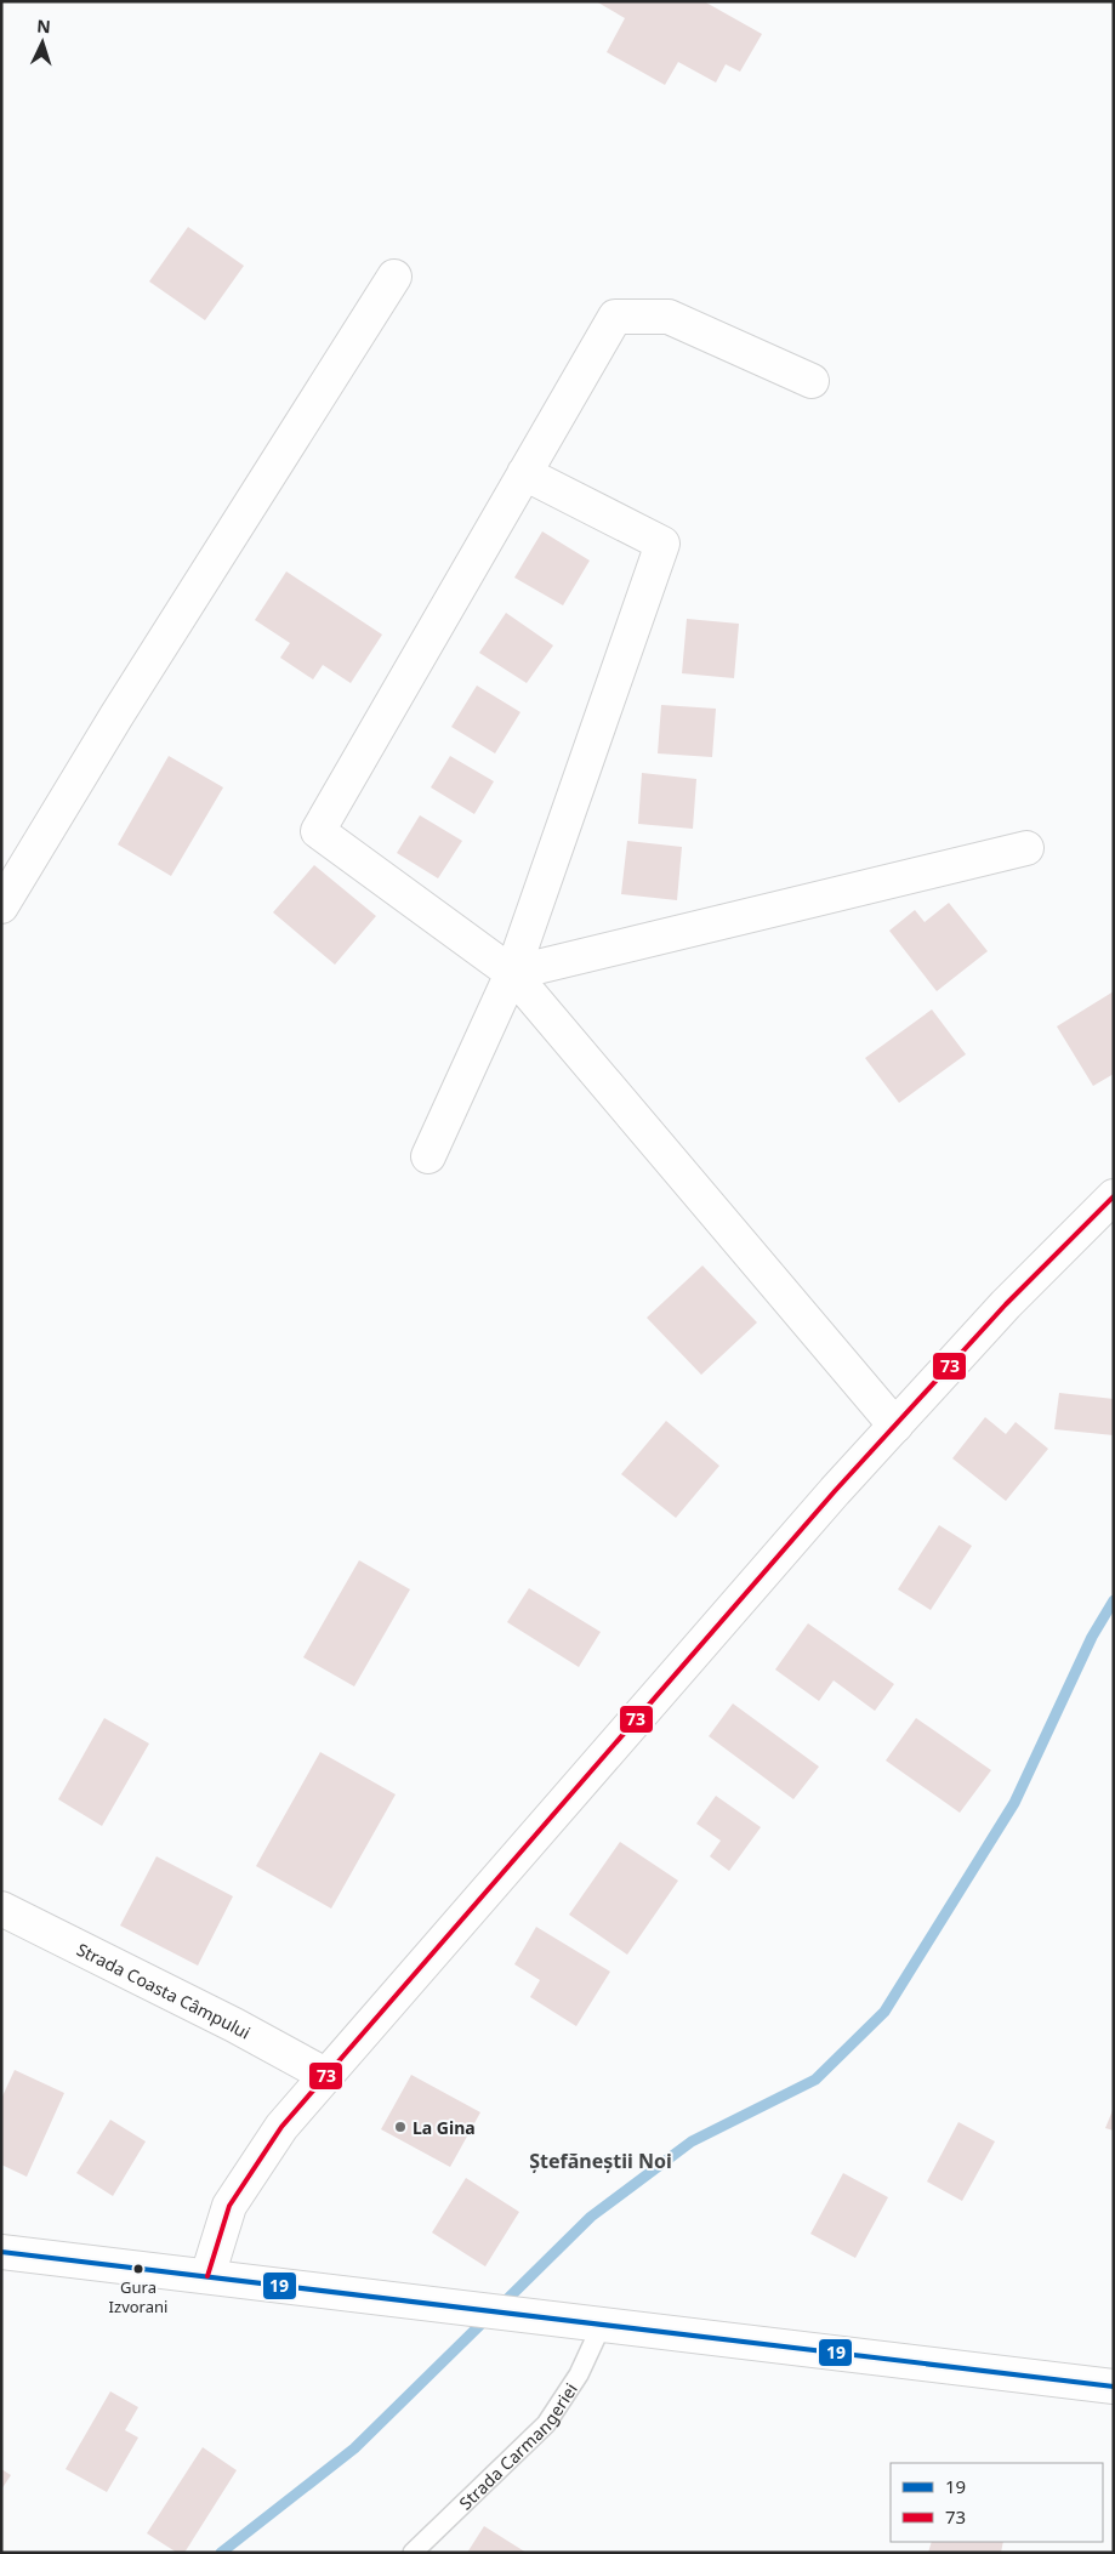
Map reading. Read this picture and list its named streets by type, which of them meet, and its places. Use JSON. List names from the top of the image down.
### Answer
{
  "streets": {
    "street": ["Strada Coasta Câmpului"],
    "lane": ["Strada Carmangeriei"]
  },
  "districts": ["Ștefăneștii Noi"],
  "places": ["La Gina", "Gura Izvorani"],
  "lines": ["transit line 73", "transit line 19"],
  "legend": ["19", "73"],
  "north": "top"
}
